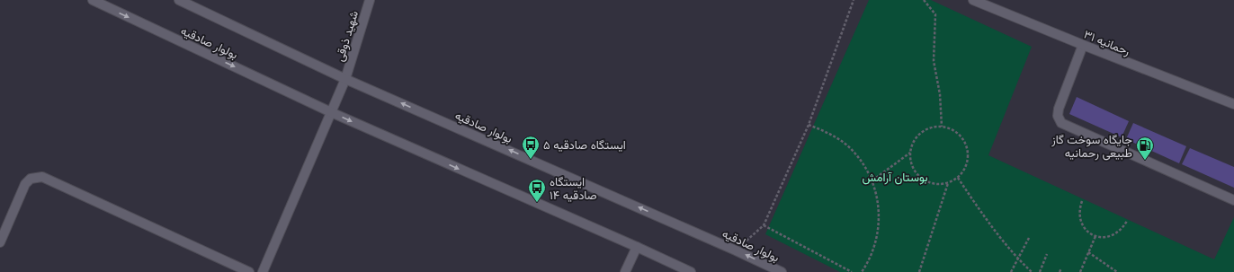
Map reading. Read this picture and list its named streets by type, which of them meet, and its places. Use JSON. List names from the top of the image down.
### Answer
{
  "streets": {
    "main road": ["شهید ذوقی", "بولوار صادقیه", "رحمانیه ۳۱"]
  },
  "crossings": [
    ["شهید ذوقی", "بولوار صادقیه"]
  ],
  "parks": ["بوستان آرامش"],
  "places": {
    "bus stop": ["ایستگاه صادقیه ۵", "ایستگاه صادقیه ۱۴"],
    "fuel station": ["جایگاه سوخت گاز طبیعی رحمانیه"]
  }
}
